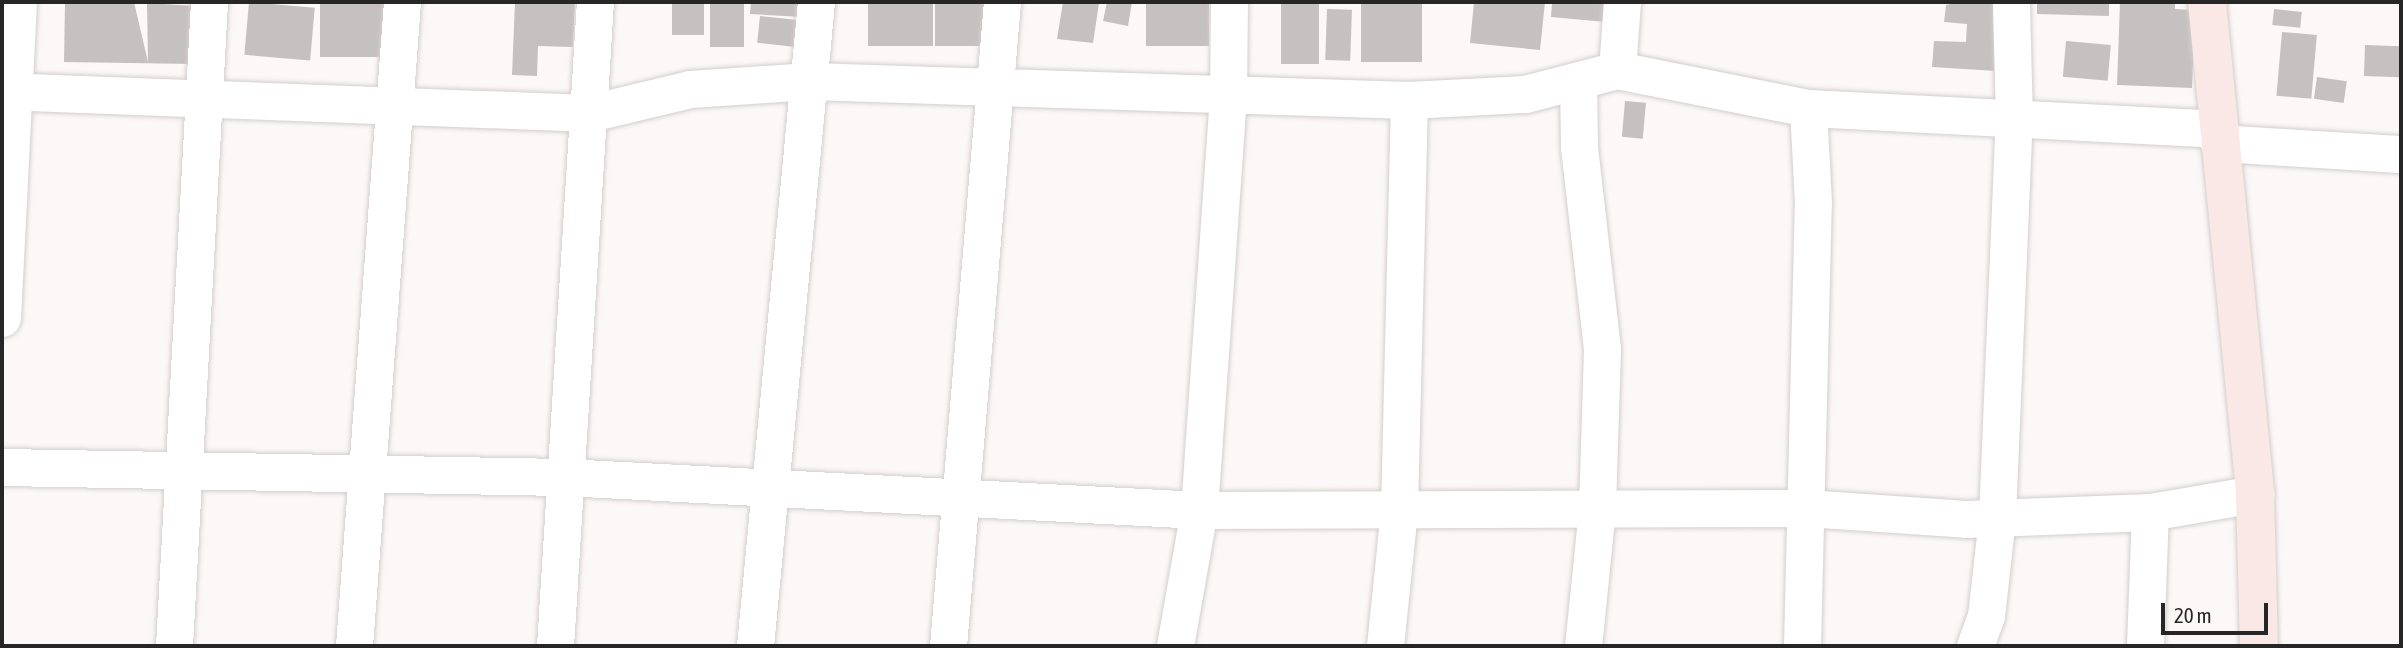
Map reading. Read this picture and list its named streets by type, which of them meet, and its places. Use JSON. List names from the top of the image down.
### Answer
{
  "scale_bar": "20 m"
}
